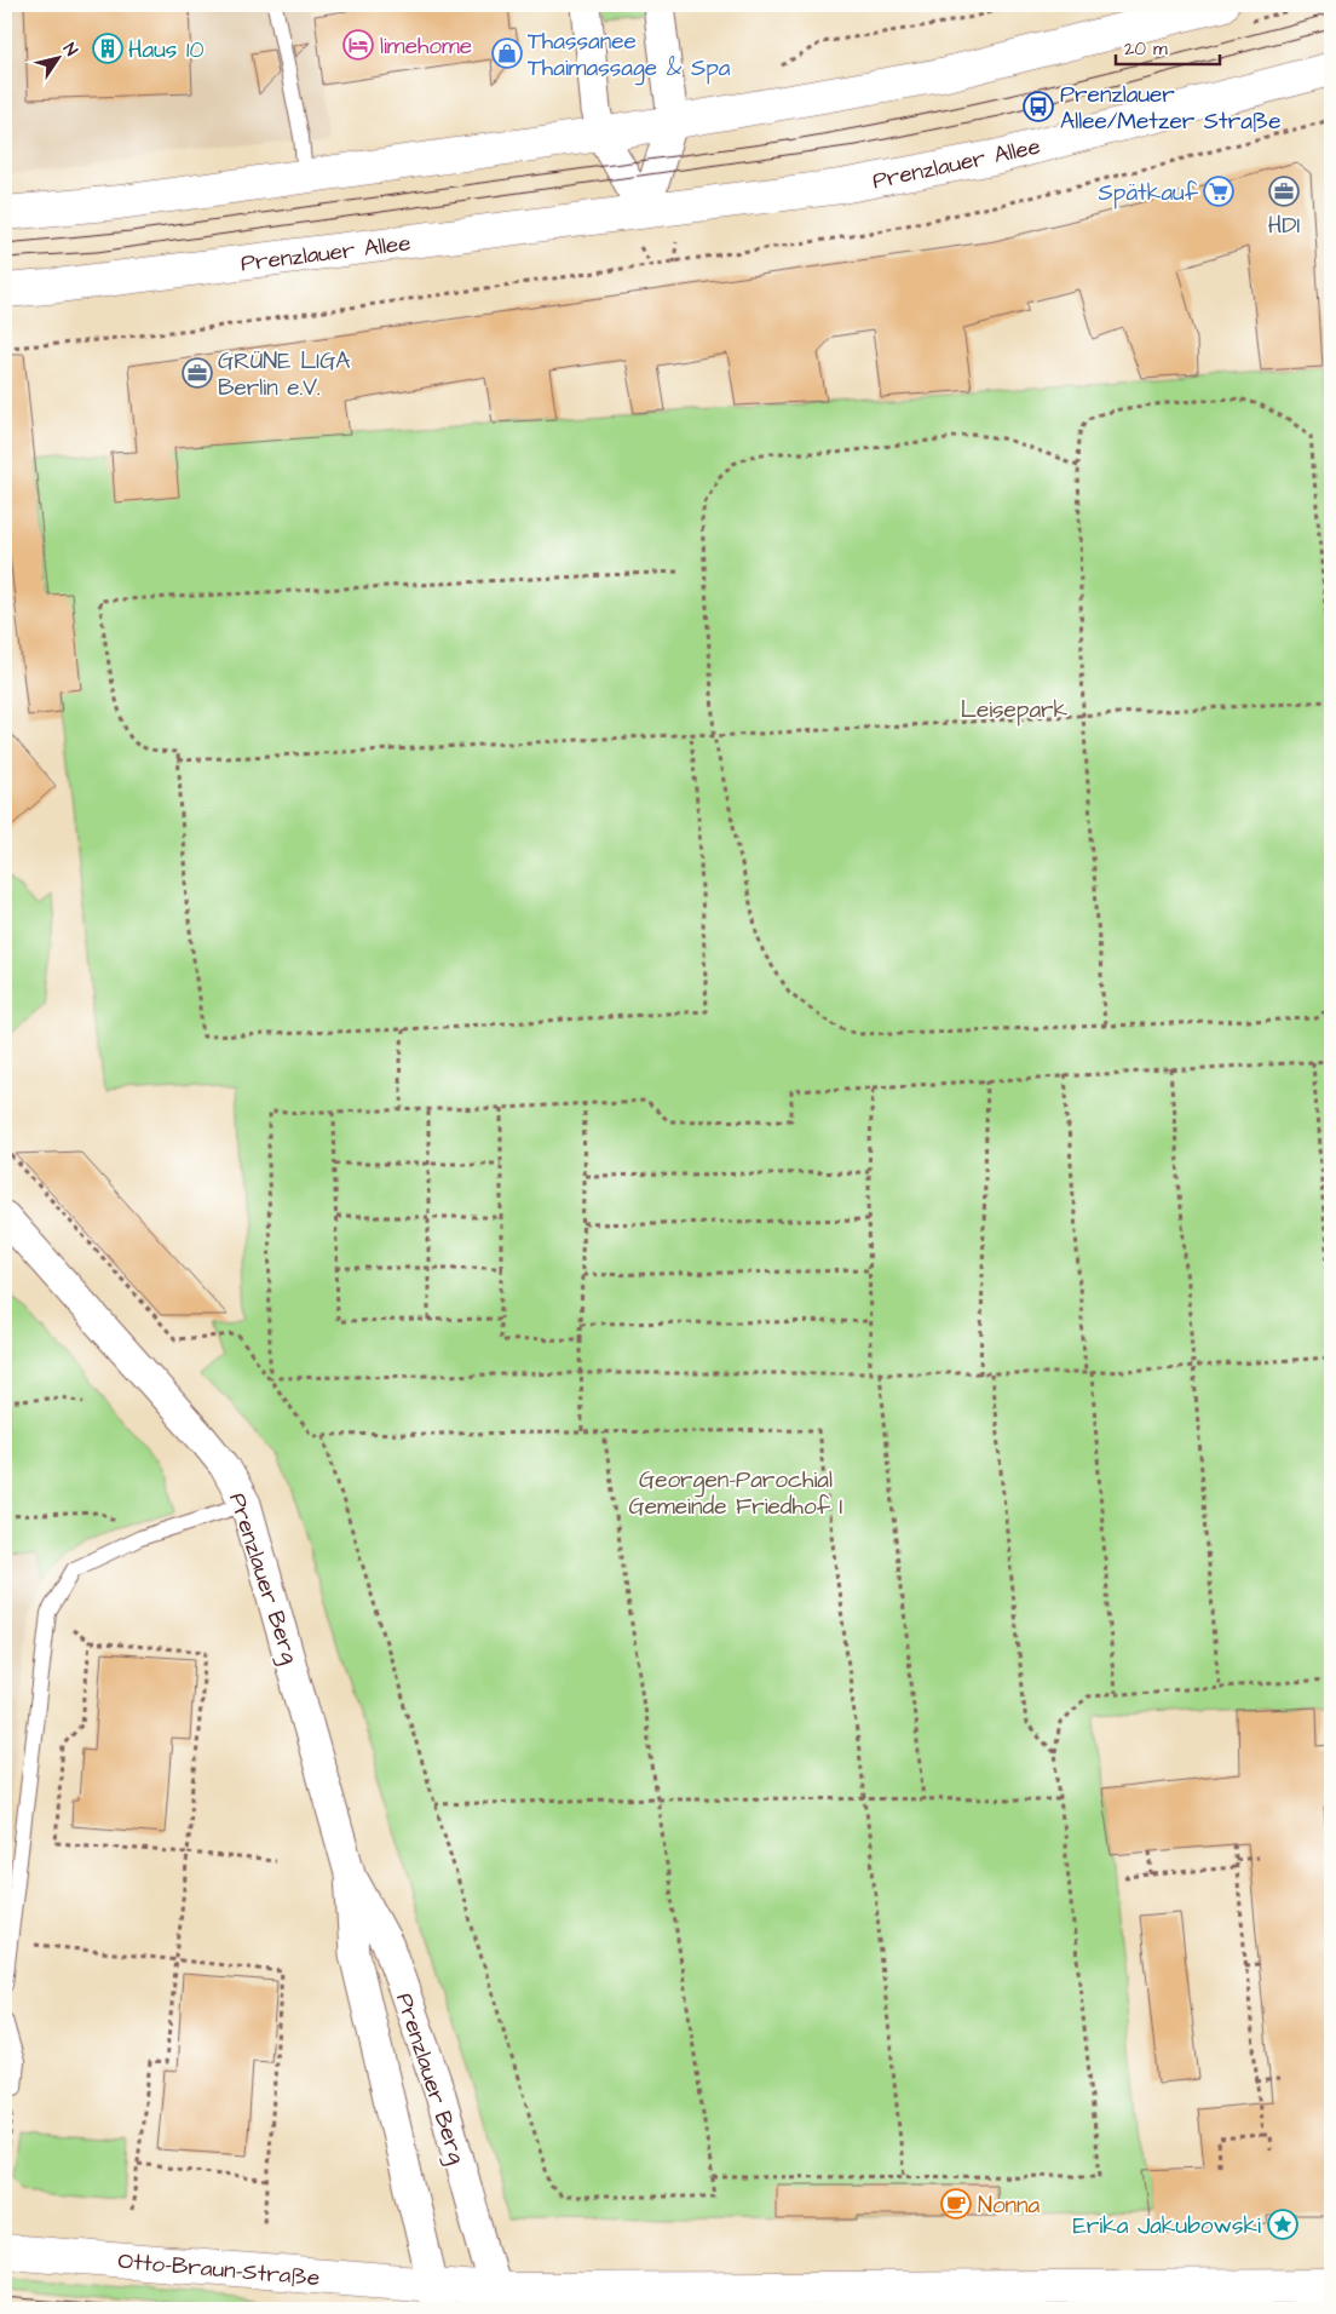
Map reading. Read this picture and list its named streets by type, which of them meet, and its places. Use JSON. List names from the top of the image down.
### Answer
{
  "streets": {
    "main road": ["Prenzlauer Allee", "Otto-Braun-Straße"],
    "street": ["Prenzlauer Berg"]
  },
  "crossings": [
    ["Prenzlauer Berg", "Otto-Braun-Straße"]
  ],
  "parks": ["Leisepark", "Georgen-Parochial Gemeinde Friedhof I"],
  "places": {
    "hotel": ["limehome"],
    "building": ["Haus 10"],
    "shop": ["Thassanee Thaimassage & Spa"],
    "bus stop": ["Prenzlauer Allee/Metzer Straße"],
    "supermarket": ["Spätkauf"],
    "office": ["HDI", "GRÜNE LIGA Berlin e.V."],
    "cafe": ["Nonna"],
    "place": ["Erika Jakubowski"]
  },
  "scale_bar": "20 m",
  "north": "top right"
}
